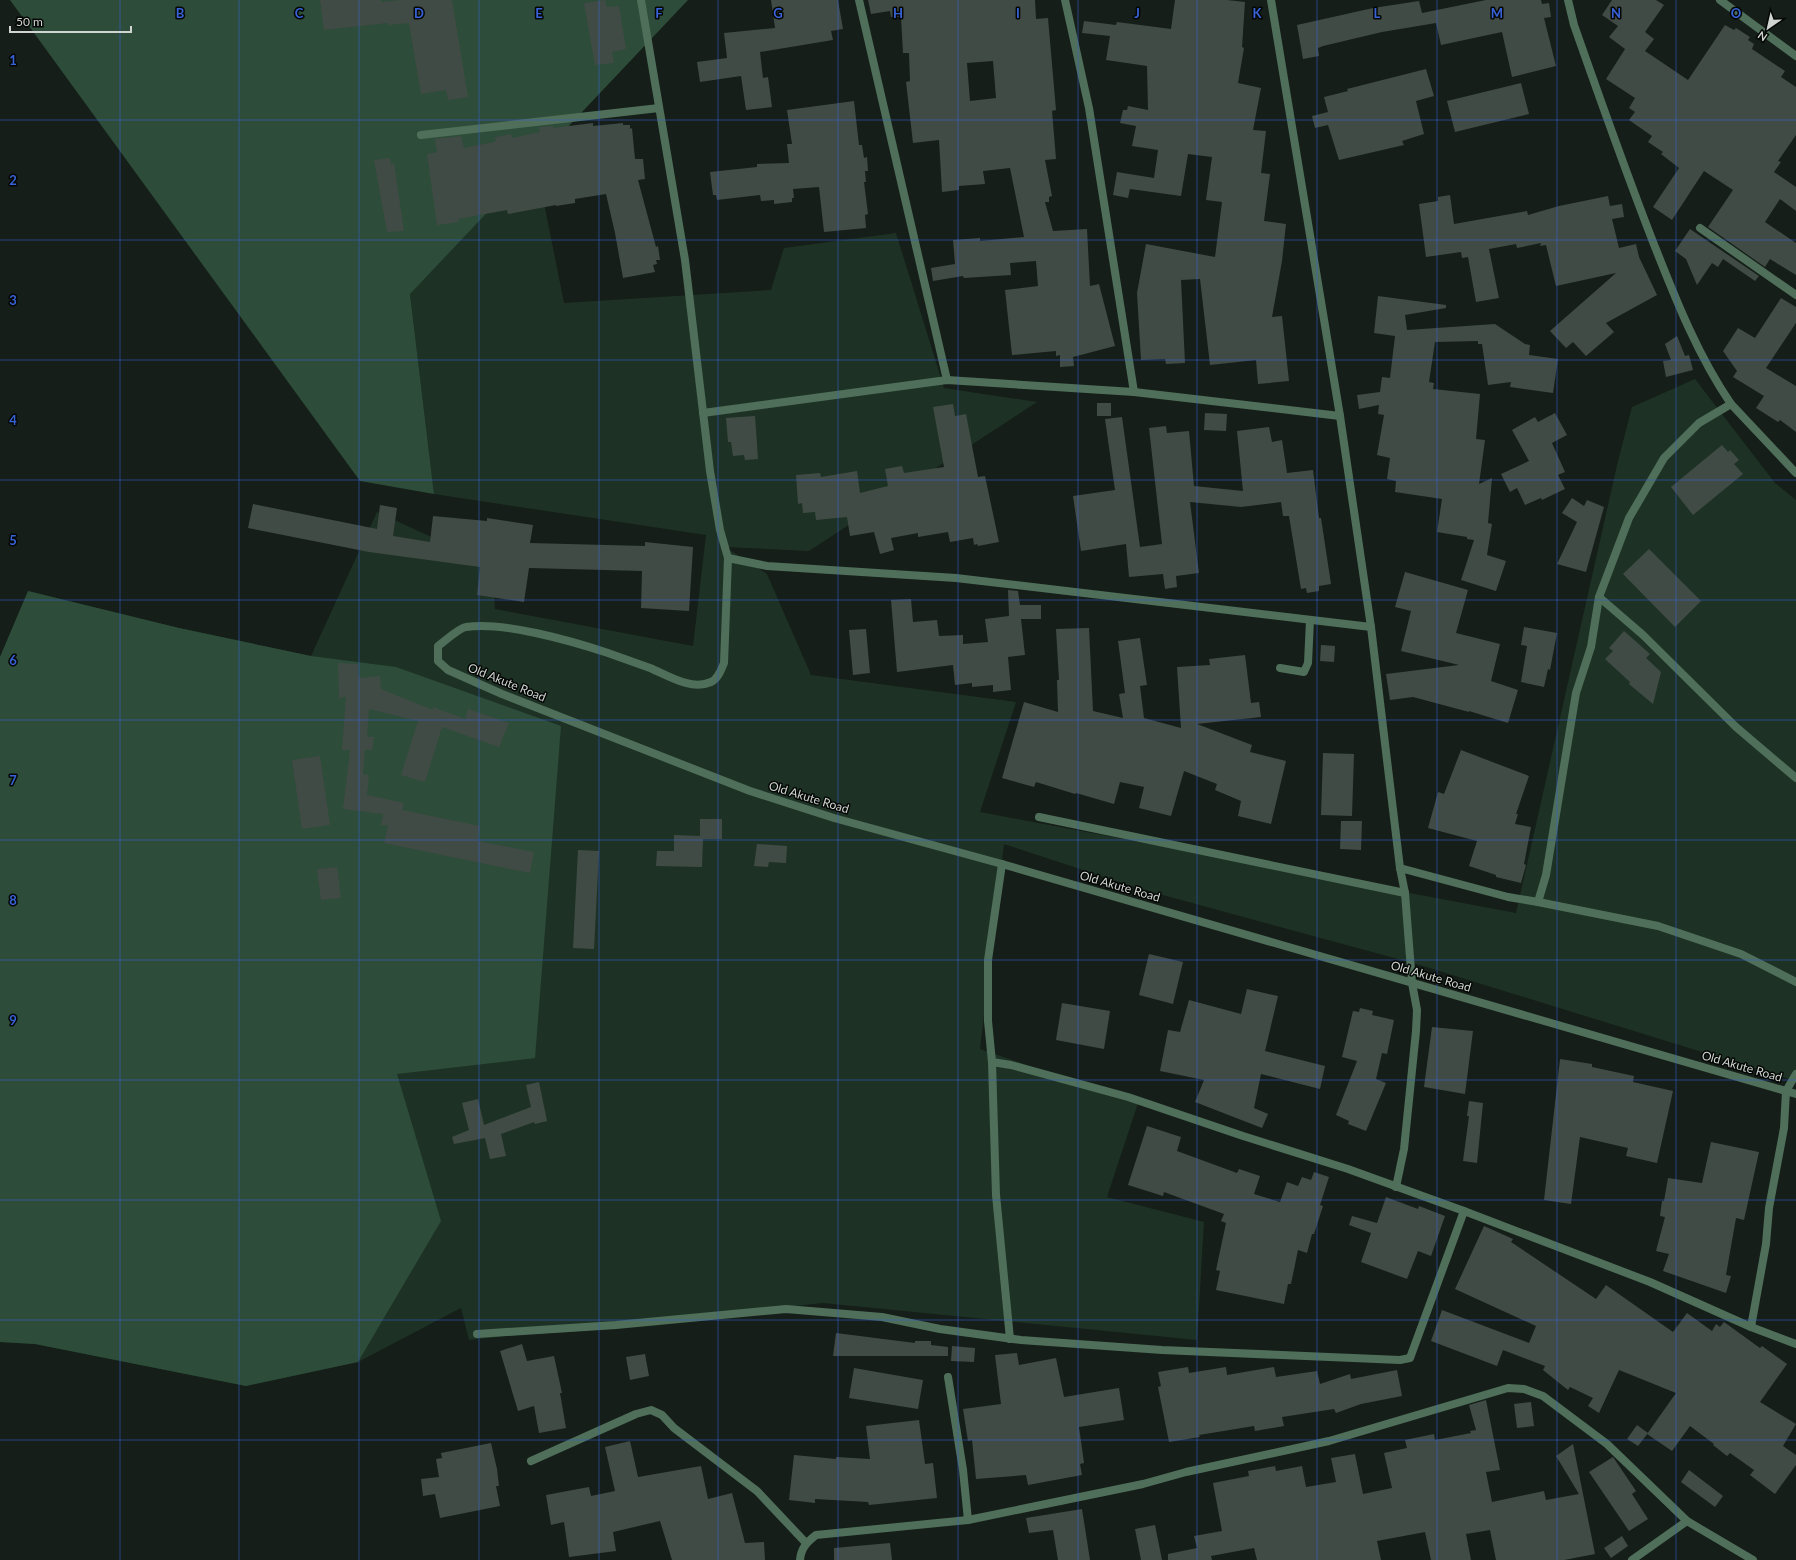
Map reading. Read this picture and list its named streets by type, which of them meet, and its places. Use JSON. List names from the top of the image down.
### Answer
{
  "streets": {
    "street": ["Old Akute Road"]
  },
  "scale_bar": "50 m",
  "north": "bottom left",
  "grid": {
    "columns": [
      "B",
      "C",
      "D",
      "E",
      "F",
      "G",
      "H",
      "I",
      "J",
      "K",
      "L",
      "M",
      "N",
      "O"
    ],
    "rows": [
      "1",
      "2",
      "3",
      "4",
      "5",
      "6",
      "7",
      "8",
      "9"
    ]
  }
}
